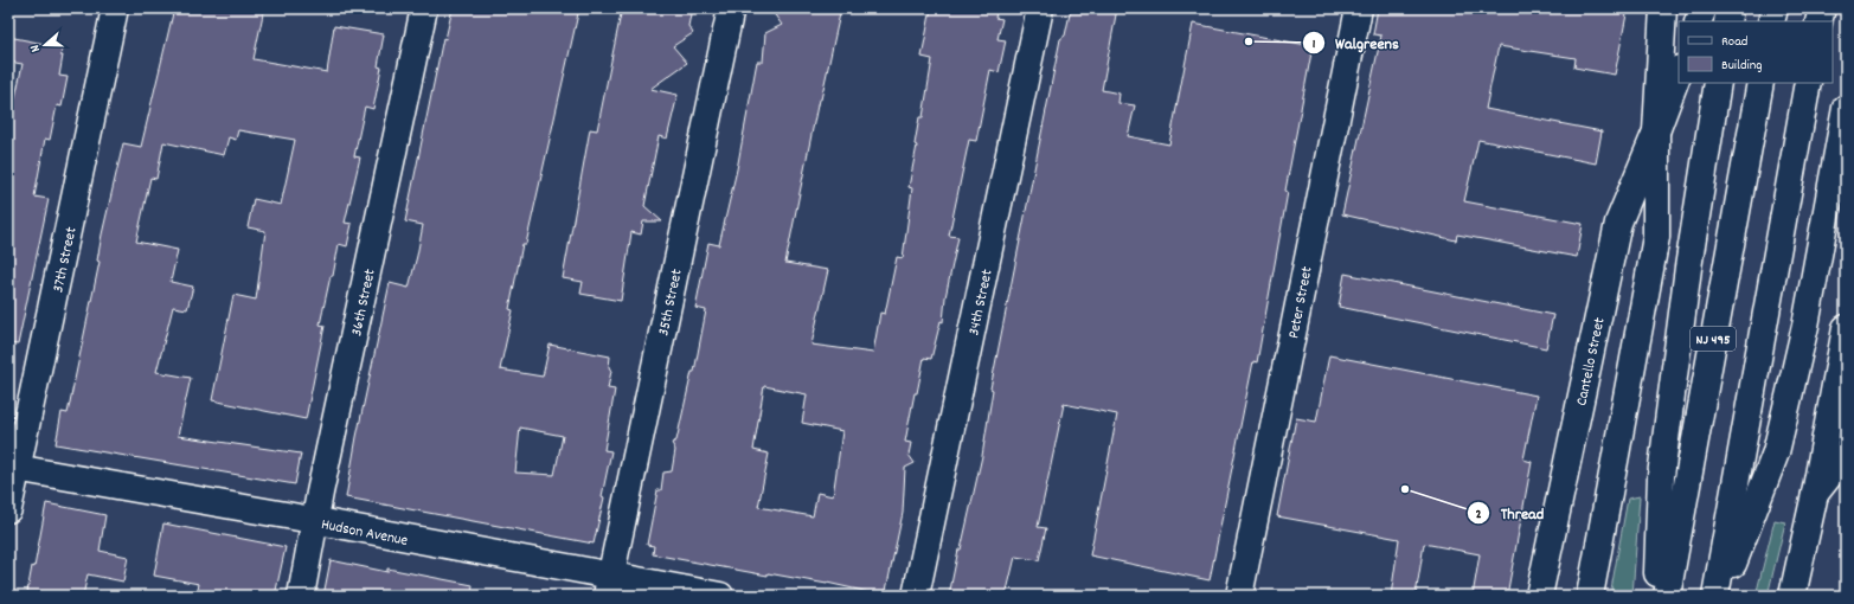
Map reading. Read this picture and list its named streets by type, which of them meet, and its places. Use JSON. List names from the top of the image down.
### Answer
{
  "streets": {
    "main road": [
      "37th Street",
      "36th Street",
      "35th Street",
      "34th Street",
      "Peter Street",
      "NJ 495",
      "Cantello Street",
      "Hudson Avenue"
    ]
  },
  "crossings": [
    ["37th Street", "Hudson Avenue"],
    ["36th Street", "Hudson Avenue"],
    ["35th Street", "Hudson Avenue"]
  ],
  "places": ["Walgreens", "Thread"],
  "legend": ["Road", "Building"],
  "north": "left"
}
